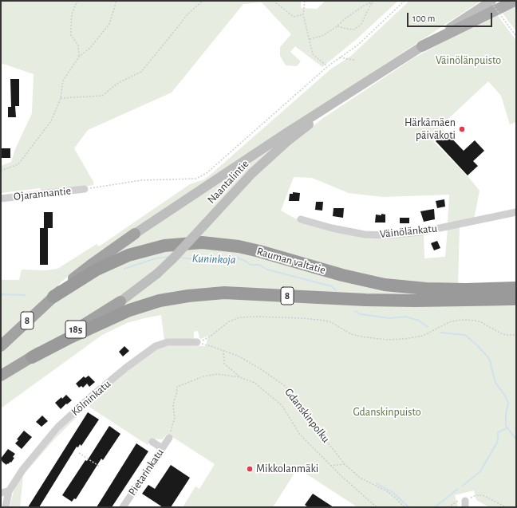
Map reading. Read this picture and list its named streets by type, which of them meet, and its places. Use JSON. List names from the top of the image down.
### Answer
{
  "streets": {
    "highway": ["Rauman valtatie", "8", "185"],
    "main road": ["Naantalintie"],
    "street": [
      "Ojarannantie",
      "Väinölänkatu",
      "Kölninkatu",
      "Pietarinkatu"
    ],
    "path": ["Gdanskinpolku"]
  },
  "crossings": [
    ["Naantalintie", "185"],
    ["Rauman valtatie", "185"],
    ["8", "185"],
    ["Kölninkatu", "Gdanskinpolku"]
  ],
  "water": ["Kuninkoja"],
  "parks": ["Väinölänpuisto", "Gdanskinpuisto"],
  "places": ["Härkämäen päiväkoti", "Mikkolanmäki"],
  "scale_bar": "100 m"
}
